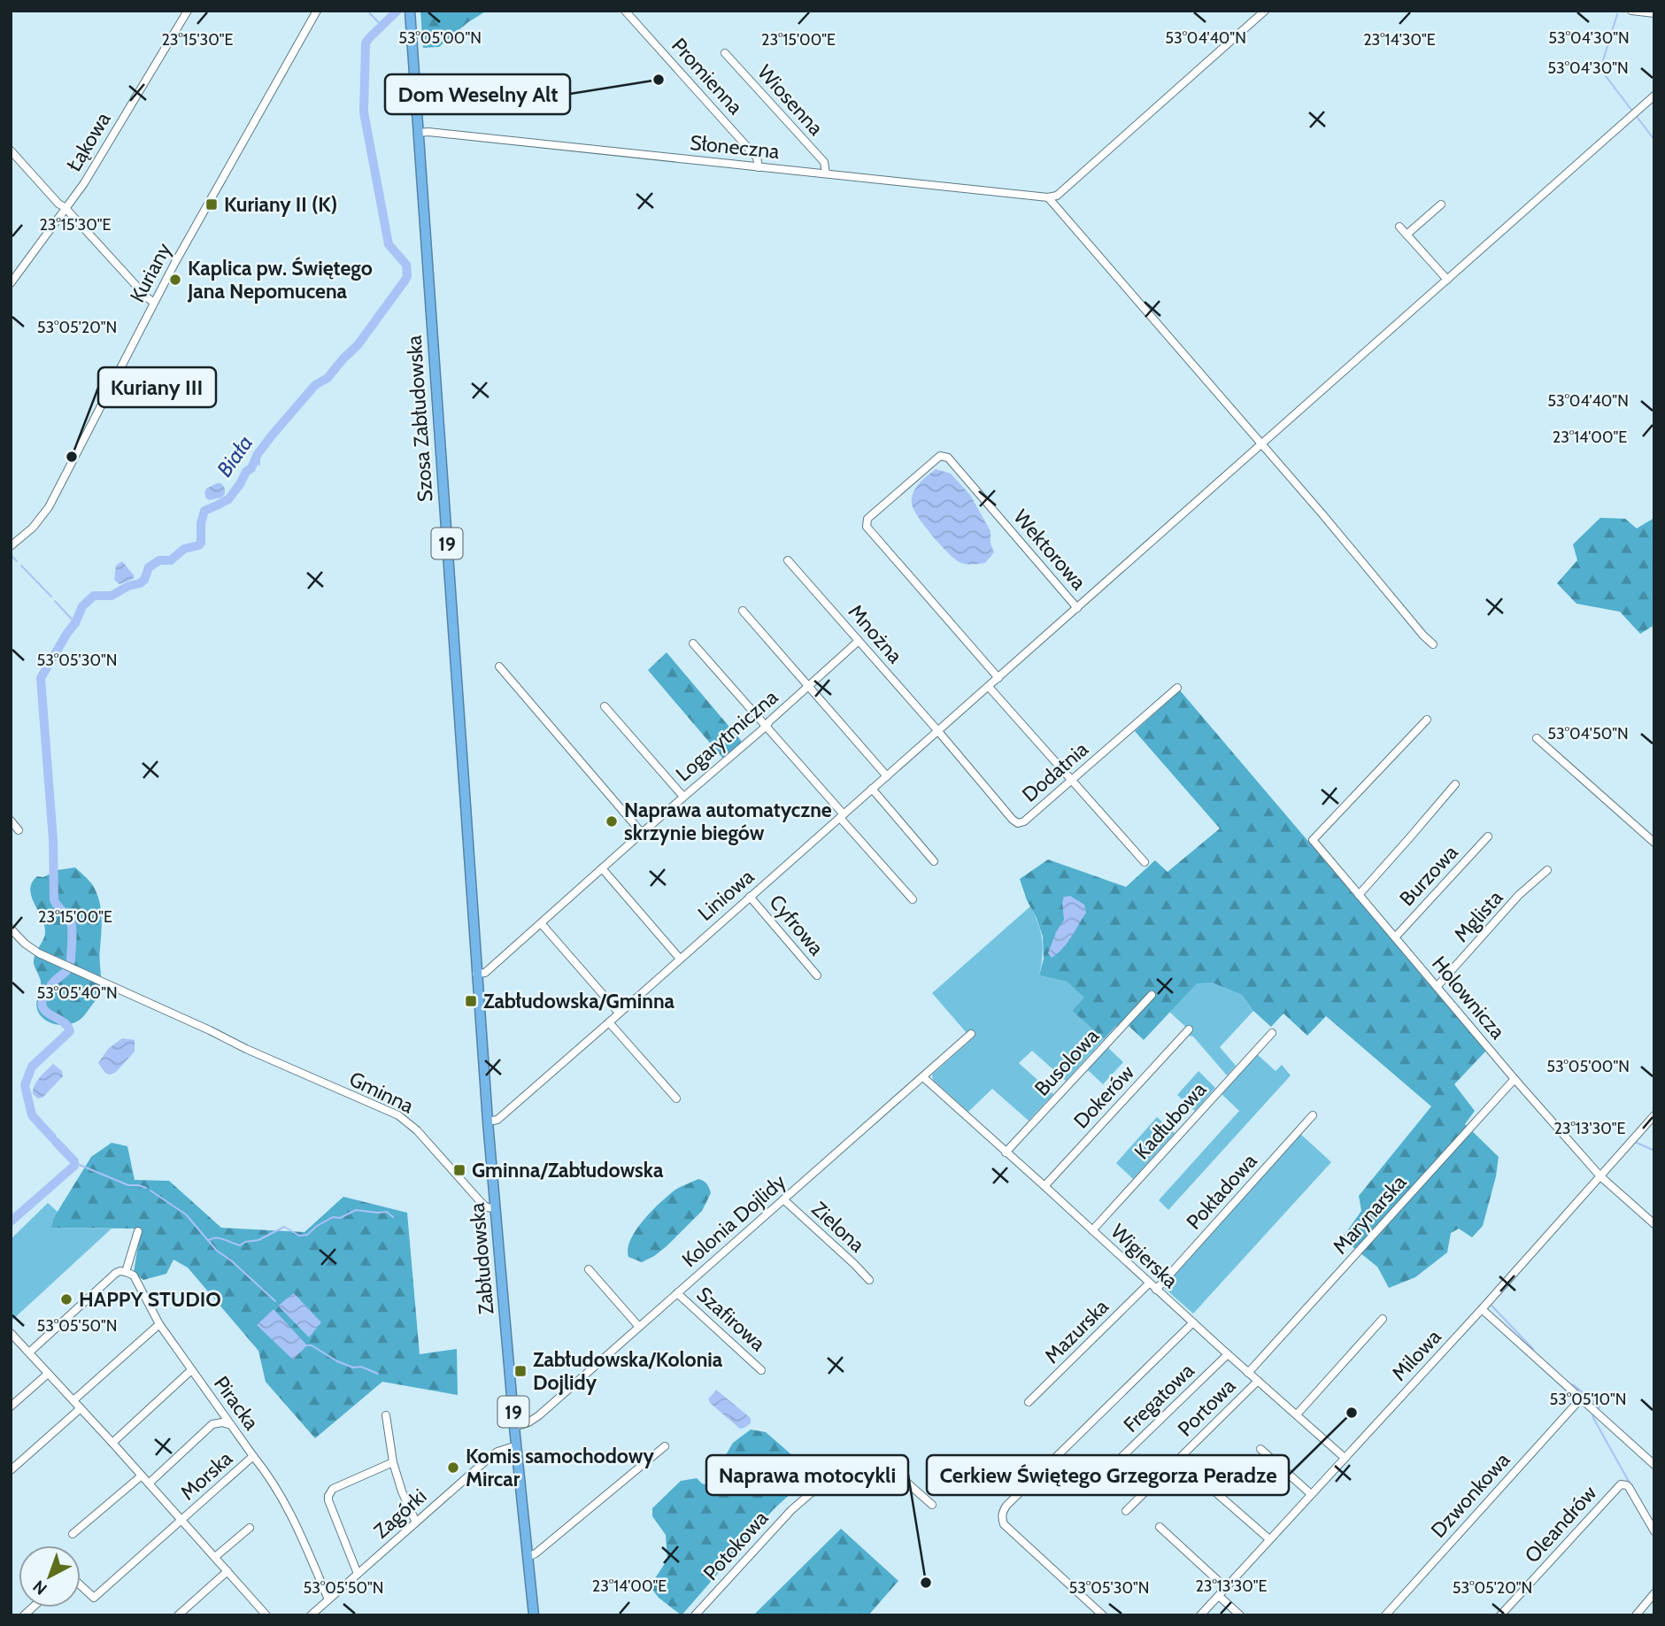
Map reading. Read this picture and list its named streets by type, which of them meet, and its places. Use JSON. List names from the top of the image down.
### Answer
{
  "streets": {
    "highway": ["Szosa Zabłudowska", "19", "Zabłudowska"],
    "street": [
      "Promienna",
      "Wiosenna",
      "Łąkowa",
      "Słoneczna",
      "Kuriany",
      "Wektorowa",
      "Mnożna",
      "Logarytmiczna",
      "Dodatnia",
      "Burzowa",
      "Liniowa",
      "Mglista",
      "Cyfrowa",
      "Holownicza",
      "Busolowa",
      "Gminna",
      "Dokerów",
      "Kadłubowa",
      "Pokładowa",
      "Marynarska",
      "Kolonia Dojlidy",
      "Zielona",
      "Wigierska",
      "Szafirowa",
      "Mazurska",
      "Milowa",
      "Fregatowa",
      "Piracka",
      "Portowa",
      "Morska",
      "Dzwonkowa",
      "Zagórki",
      "Oleandrów",
      "Potokowa"
    ]
  },
  "crossings": [
    ["Promienna", "Słoneczna"],
    ["Wiosenna", "Słoneczna"],
    ["Słoneczna", "Szosa Zabłudowska"],
    ["Szosa Zabłudowska", "Zabłudowska"],
    ["Wektorowa", "Liniowa"],
    ["Mnożna", "Logarytmiczna"],
    ["Mnożna", "Dodatnia"],
    ["Mnożna", "Liniowa"],
    ["Logarytmiczna", "Zabłudowska"],
    ["Dodatnia", "Liniowa"],
    ["Burzowa", "Holownicza"],
    ["Liniowa", "Cyfrowa"],
    ["Liniowa", "Zabłudowska"],
    ["Mglista", "Holownicza"],
    ["Holownicza", "Marynarska"],
    ["Holownicza", "Milowa"],
    ["Busolowa", "Wigierska"],
    ["Gminna", "Zabłudowska"],
    ["Dokerów", "Wigierska"],
    ["Kadłubowa", "Wigierska"],
    ["Pokładowa", "Wigierska"],
    ["Marynarska", "Wigierska"],
    ["Kolonia Dojlidy", "Zielona"],
    ["Kolonia Dojlidy", "Wigierska"],
    ["Kolonia Dojlidy", "Zabłudowska"],
    ["Kolonia Dojlidy", "Szafirowa"],
    ["Wigierska", "Mazurska"],
    ["Wigierska", "Milowa"],
    ["Wigierska", "Fregatowa"],
    ["Wigierska", "Portowa"],
    ["Zabłudowska", "Zagórki"],
    ["Piracka", "Morska"],
    ["Piracka", "Zagórki"]
  ],
  "water": ["Biała"],
  "places": {
    "other": [
      "Dom Weselny Alt",
      "Kaplica pw. Świętego Jana Nepomucena",
      "Kuriany III",
      "Naprawa automatyczne skrzynie biegów",
      "HAPPY STUDIO",
      "Cerkiew Świętego Grzegorza Peradze",
      "Komis samochodowy Mircar",
      "Naprawa motocykli"
    ],
    "transit": [
      "Kuriany II (K)",
      "Zabłudowska/Gminna",
      "Gminna/Zabłudowska",
      "Zabłudowska/Kolonia Dojlidy"
    ]
  },
  "north": "bottom left",
  "coordinates": [
    "53°04'30\"N",
    "53°05'00\"N",
    "53°04'40\"N",
    "23°15'30\"E",
    "23°15'00\"E",
    "23°14'30\"E",
    "53°05'20\"N",
    "23°14'00\"E",
    "53°05'30\"N",
    "53°04'50\"N",
    "53°05'40\"N",
    "23°13'30\"E",
    "53°05'50\"N",
    "53°05'10\"N"
  ]
}
